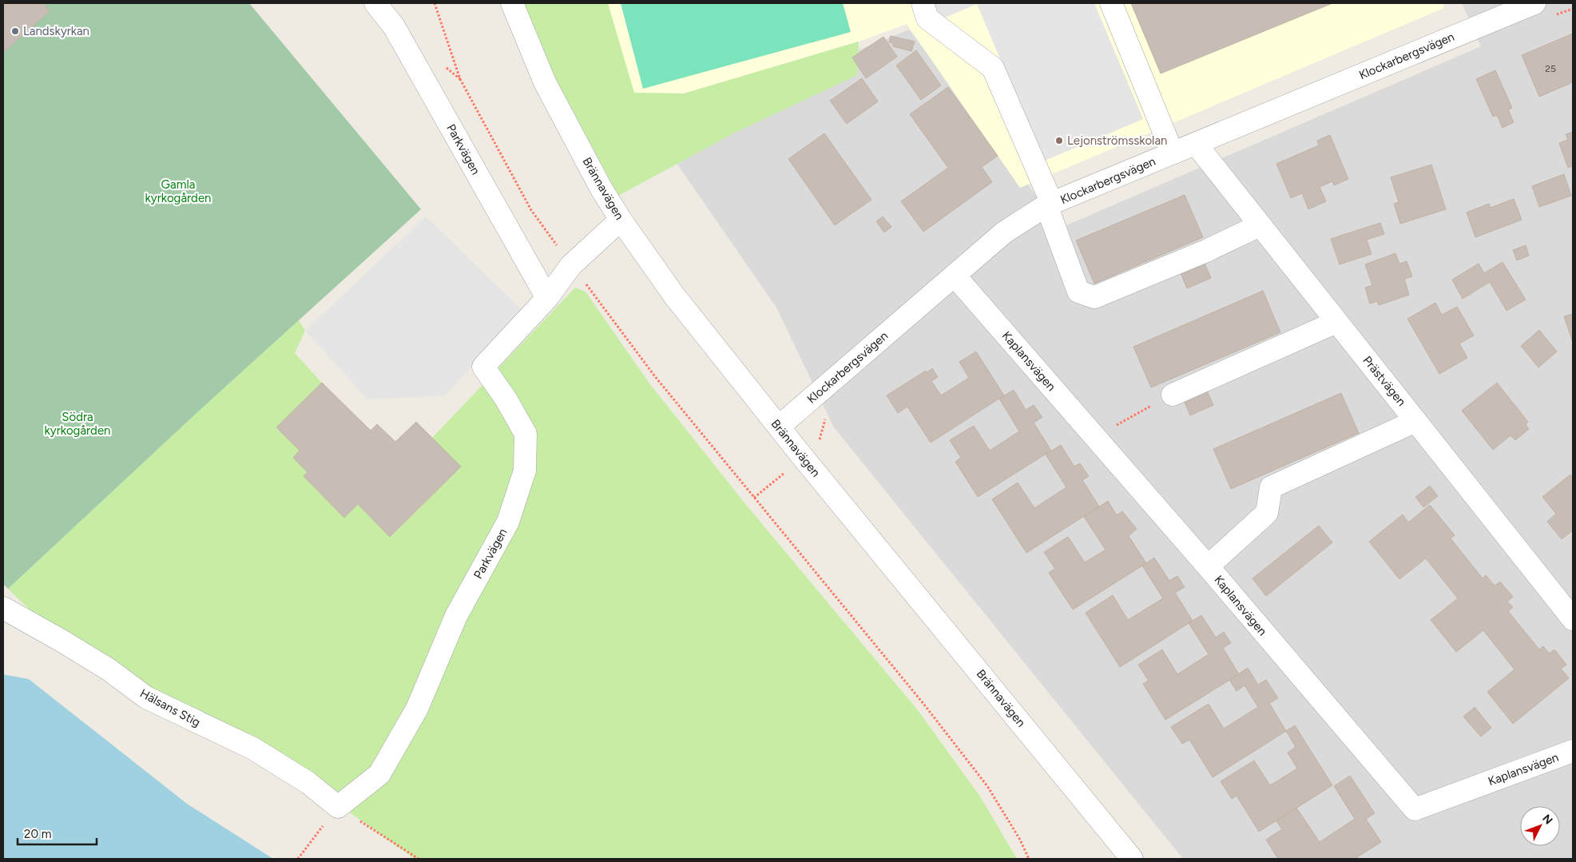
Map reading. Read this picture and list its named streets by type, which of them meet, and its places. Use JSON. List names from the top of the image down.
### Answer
{
  "streets": {
    "street": [
      "Klockarbergsvägen",
      "Parkvägen",
      "Brännavägen",
      "Kaplansvägen",
      "Prästvägen",
      "Hälsans Stig"
    ]
  },
  "crossings": [
    ["Klockarbergsvägen", "Brännavägen"],
    ["Klockarbergsvägen", "Kaplansvägen"],
    ["Klockarbergsvägen", "Prästvägen"],
    ["Parkvägen", "Brännavägen"],
    ["Parkvägen", "Hälsans Stig"]
  ],
  "parks": ["Gamla kyrkogården", "Södra kyrkogården"],
  "places": ["Landskyrkan", "Lejonströmsskolan"],
  "house_numbers": ["25"],
  "scale_bar": "20 m",
  "north": "top right"
}
